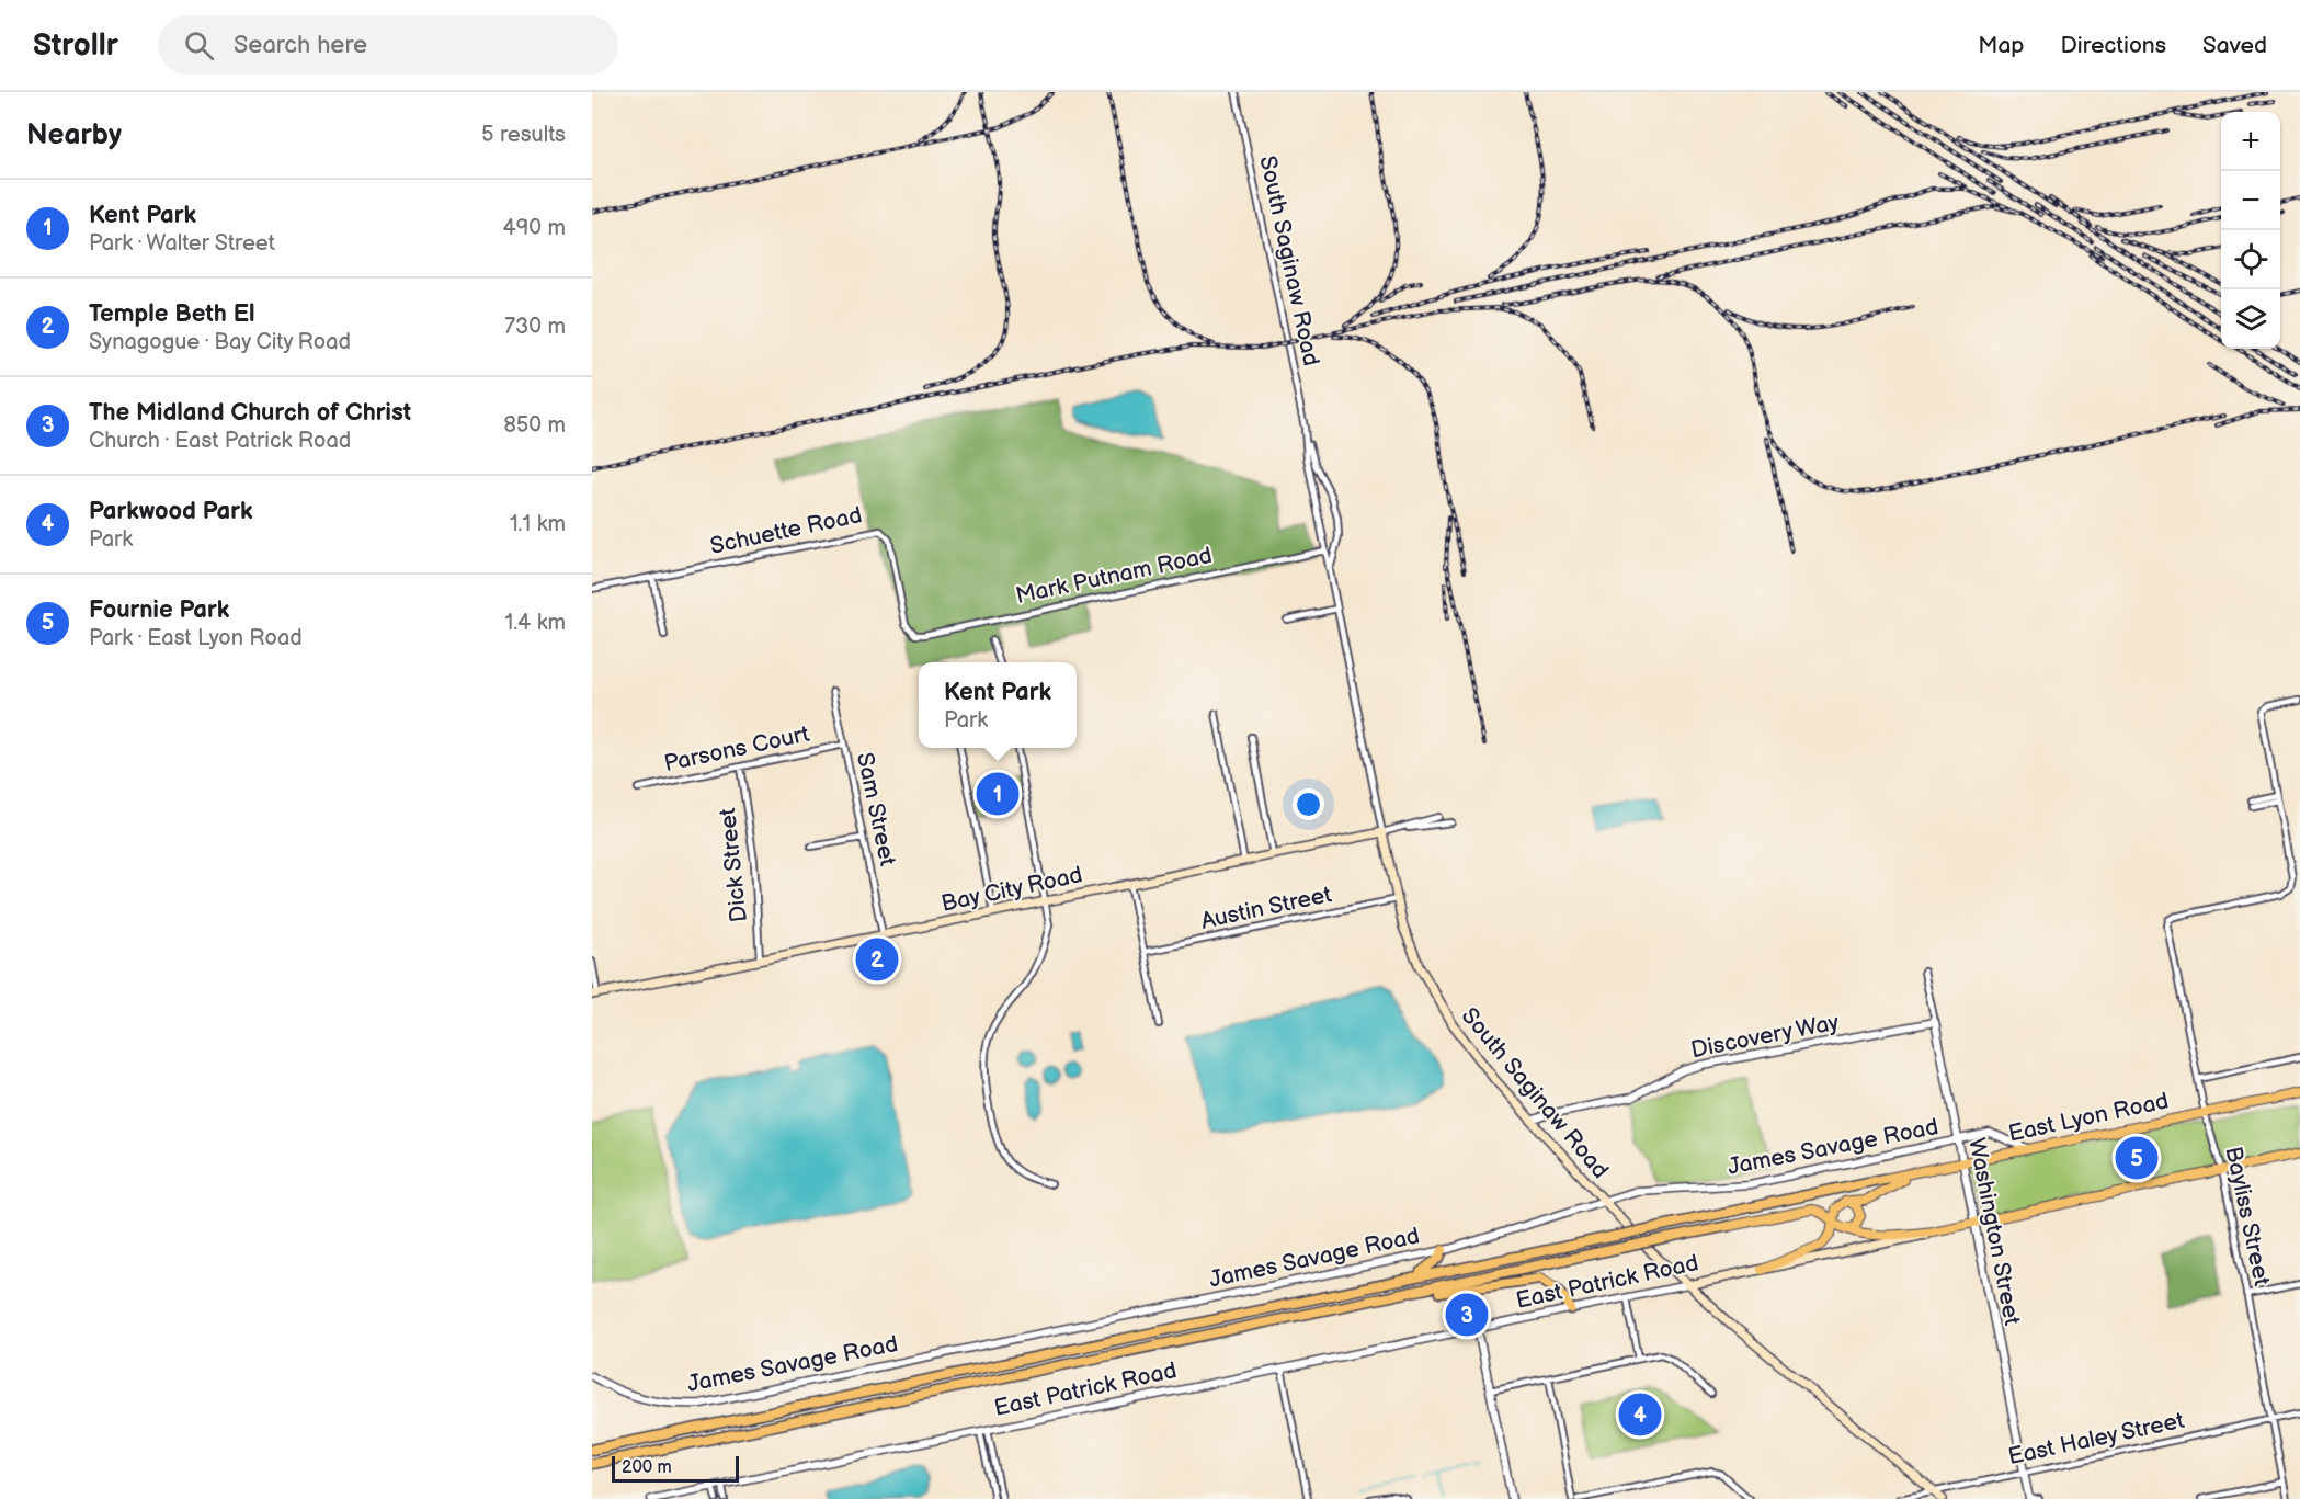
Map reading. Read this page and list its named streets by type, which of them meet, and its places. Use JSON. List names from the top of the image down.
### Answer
{
  "streets": {
    "highway": ["East Lyon Road"],
    "main road": ["South Saginaw Road", "Bay City Road", "East Patrick Road"],
    "street": [
      "Schuette Road",
      "Mark Putnam Road",
      "Parsons Court",
      "Sam Street",
      "Dick Street",
      "Austin Street",
      "Discovery Way",
      "James Savage Road",
      "Bayliss Street",
      "Washington Street",
      "East Haley Street"
    ]
  },
  "crossings": [
    ["South Saginaw Road", "Mark Putnam Road"],
    ["South Saginaw Road", "Bay City Road"],
    ["South Saginaw Road", "Austin Street"],
    ["South Saginaw Road", "Discovery Way"],
    ["South Saginaw Road", "James Savage Road"],
    ["South Saginaw Road", "East Patrick Road"],
    ["South Saginaw Road", "East Haley Street"],
    ["Schuette Road", "Mark Putnam Road"],
    ["Parsons Court", "Sam Street"],
    ["Parsons Court", "Dick Street"],
    ["Sam Street", "Bay City Road"],
    ["Dick Street", "Bay City Road"],
    ["Discovery Way", "Washington Street"],
    ["East Lyon Road", "James Savage Road"],
    ["East Lyon Road", "Bayliss Street"],
    ["East Lyon Road", "Washington Street"],
    ["James Savage Road", "Washington Street"],
    ["Bayliss Street", "East Haley Street"],
    ["Washington Street", "East Haley Street"]
  ],
  "scale_bar": "200 m",
  "page": {
    "header": "Strollr",
    "search": "Search here",
    "nav": ["Map", "Directions", "Saved"],
    "heading": ["Nearby", "5 results"],
    "map_buttons": ["+", "−"],
    "list": [
      {
        "mark": "1",
        "name": "Kent Park",
        "note": "Park · Walter Street",
        "value": "490 m"
      },
      {
        "mark": "2",
        "name": "Temple Beth El",
        "note": "Synagogue · Bay City Road",
        "value": "730 m"
      },
      {
        "mark": "3",
        "name": "The Midland Church of Christ",
        "note": "Church · East Patrick Road",
        "value": "850 m"
      },
      {
        "mark": "4",
        "name": "Parkwood Park",
        "note": "Park",
        "value": "1.1 km"
      },
      {
        "mark": "5",
        "name": "Fournie Park",
        "note": "Park · East Lyon Road",
        "value": "1.4 km"
      }
    ],
    "popup": ["Kent Park", "Park"],
    "pins": [
      "1",
      "2",
      "5",
      "3",
      "4"
    ],
    "scale": "200 m"
  }
}
